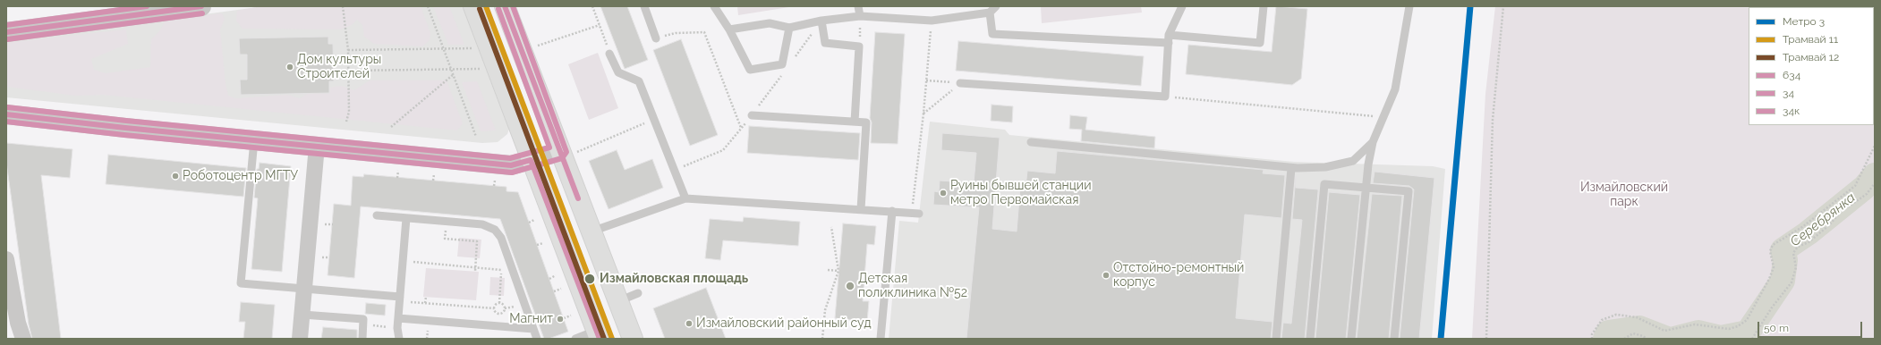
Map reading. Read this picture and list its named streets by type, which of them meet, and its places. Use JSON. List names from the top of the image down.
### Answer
{
  "water": ["Серебрянка"],
  "parks": ["Измайловский парк"],
  "places": [
    "Дом культуры Строителей",
    "Роботоцентр МГТУ",
    "Руины бывшей станции метро Первомайская",
    "Отстойно-ремонтный корпус",
    "Измайловская площадь",
    "Детская поликлиника №52",
    "Магнит",
    "Измайловский районный суд"
  ],
  "lines": [
    "metro line 3",
    "tram line 11",
    "transit line 634",
    "transit line 34",
    "transit line 34к",
    "tram line 12"
  ],
  "legend": [
    "Метро 3",
    "Трамвай 11",
    "Трамвай 12",
    "634",
    "34",
    "34к"
  ],
  "scale_bar": "50 m"
}
